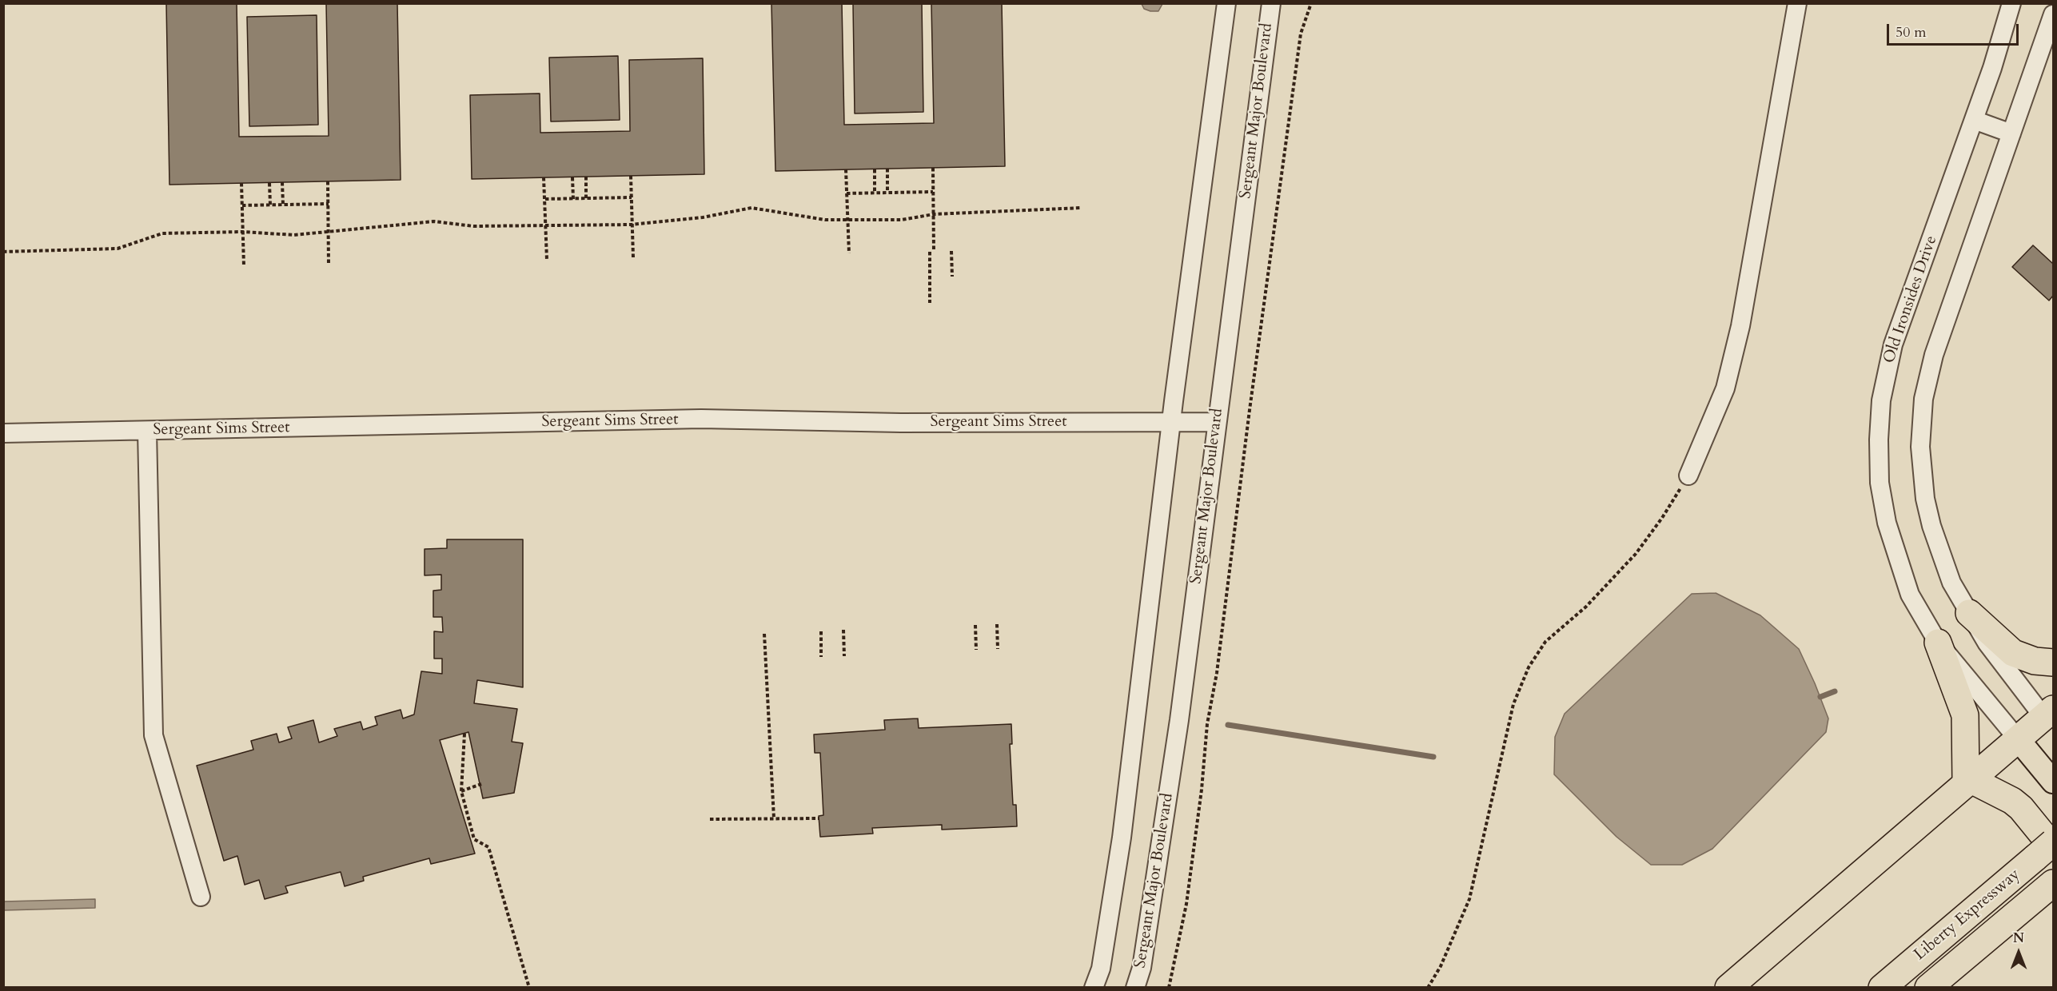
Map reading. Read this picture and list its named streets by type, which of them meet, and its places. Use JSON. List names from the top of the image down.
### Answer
{
  "streets": {
    "highway": ["Liberty Expressway"],
    "street": ["Sergeant Major Boulevard", "Old Ironsides Drive", "Sergeant Sims Street"]
  },
  "crossings": [
    ["Sergeant Major Boulevard", "Sergeant Sims Street"]
  ],
  "scale_bar": "50 m",
  "north": "top"
}
